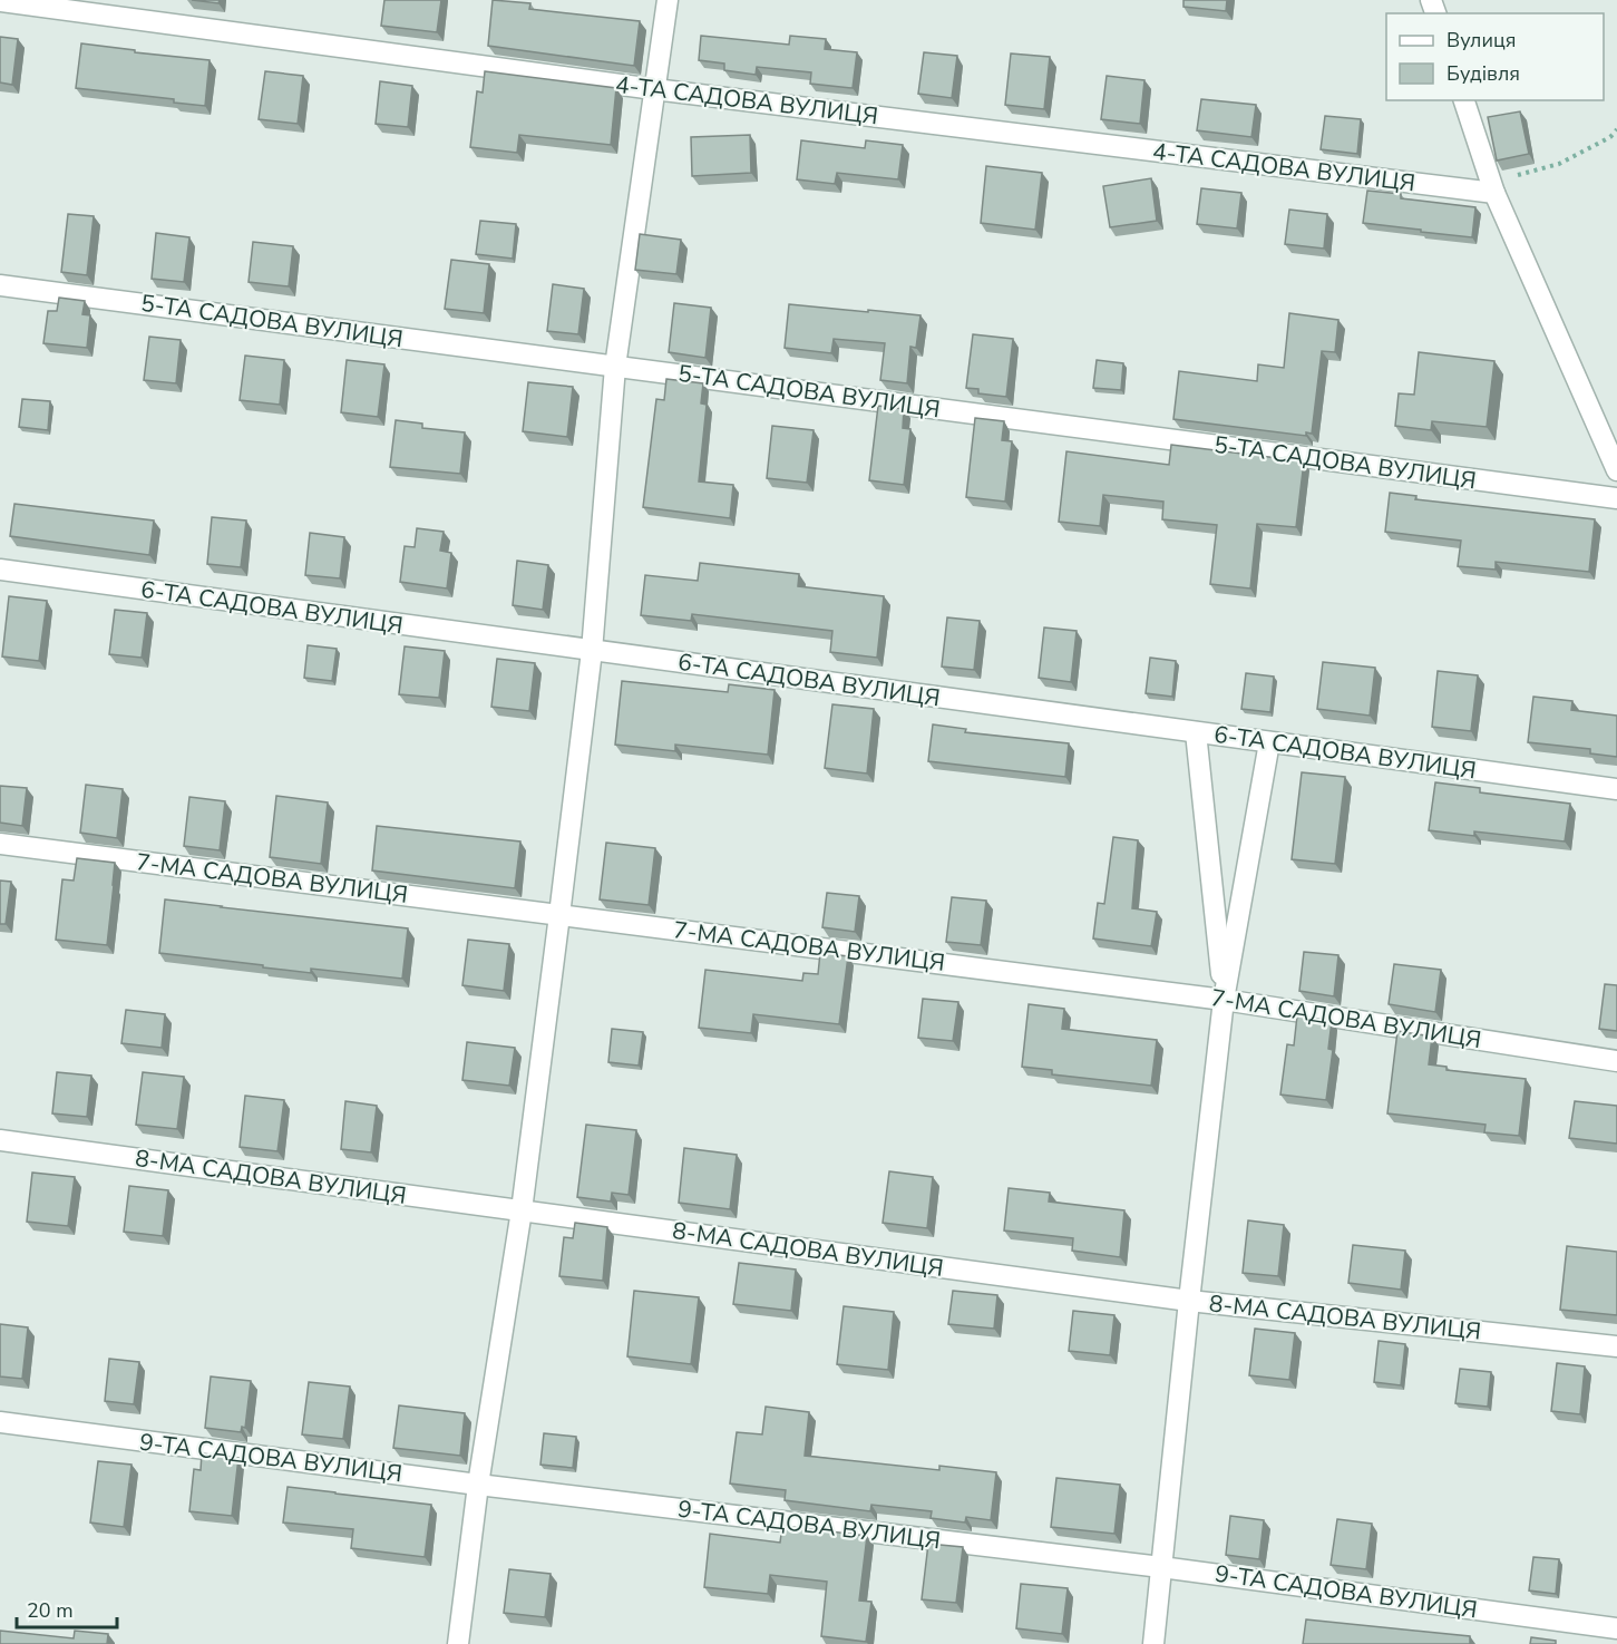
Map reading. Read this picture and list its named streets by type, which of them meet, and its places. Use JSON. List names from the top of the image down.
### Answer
{
  "streets": {
    "street": [
      "4-ТА САДОВА ВУЛИЦЯ",
      "5-ТА САДОВА ВУЛИЦЯ",
      "6-ТА САДОВА ВУЛИЦЯ",
      "7-МА САДОВА ВУЛИЦЯ",
      "8-МА САДОВА ВУЛИЦЯ",
      "9-ТА САДОВА ВУЛИЦЯ"
    ]
  },
  "legend": ["Вулиця", "Будівля"],
  "scale_bar": "20 m"
}
